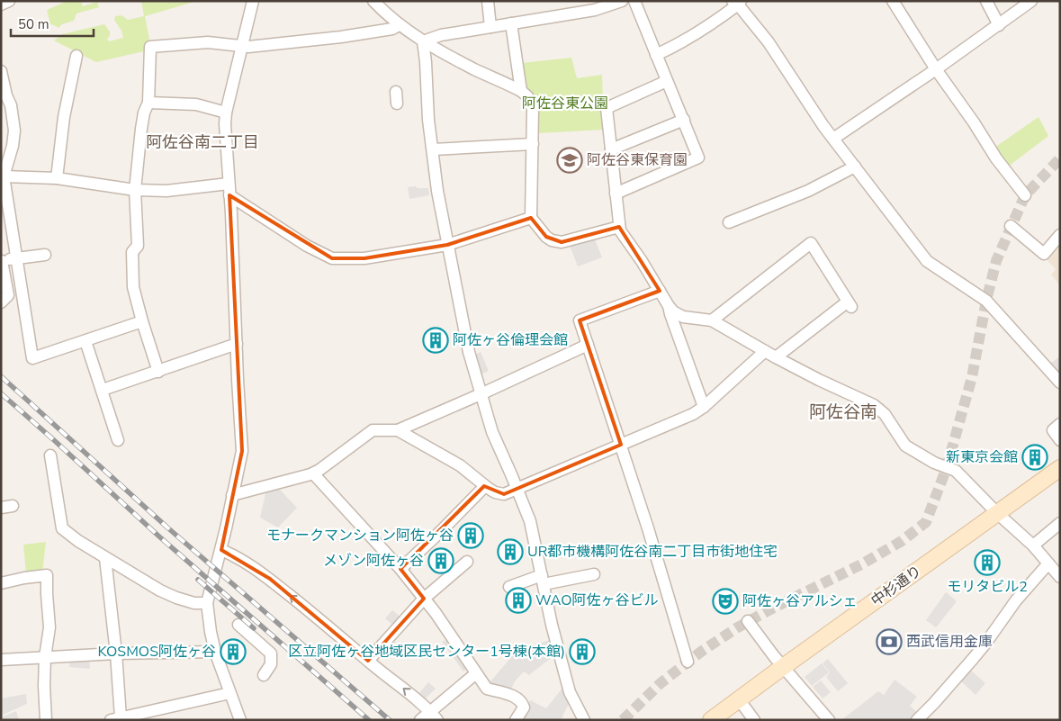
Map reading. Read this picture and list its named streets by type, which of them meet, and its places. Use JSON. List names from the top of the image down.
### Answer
{
  "streets": {
    "main road": ["中杉通り"]
  },
  "districts": ["阿佐谷南二丁目", "阿佐谷南"],
  "parks": ["阿佐谷東公園"],
  "places": {
    "school or university": ["阿佐谷東保育園"],
    "building": [
      "阿佐ヶ谷倫理会館",
      "新東京会館",
      "モナークマンション阿佐ヶ谷",
      "UR都市機構阿佐谷南二丁目市街地住宅",
      "メゾン阿佐ヶ谷",
      "モリタビル2",
      "WAO阿佐ヶ谷ビル",
      "KOSMOS阿佐ヶ谷",
      "区立阿佐ヶ谷地域区民センター1号棟(本館)"
    ],
    "theatre": ["阿佐ヶ谷アルシェ"],
    "bank": ["西武信用金庫"]
  },
  "scale_bar": "50 m"
}
